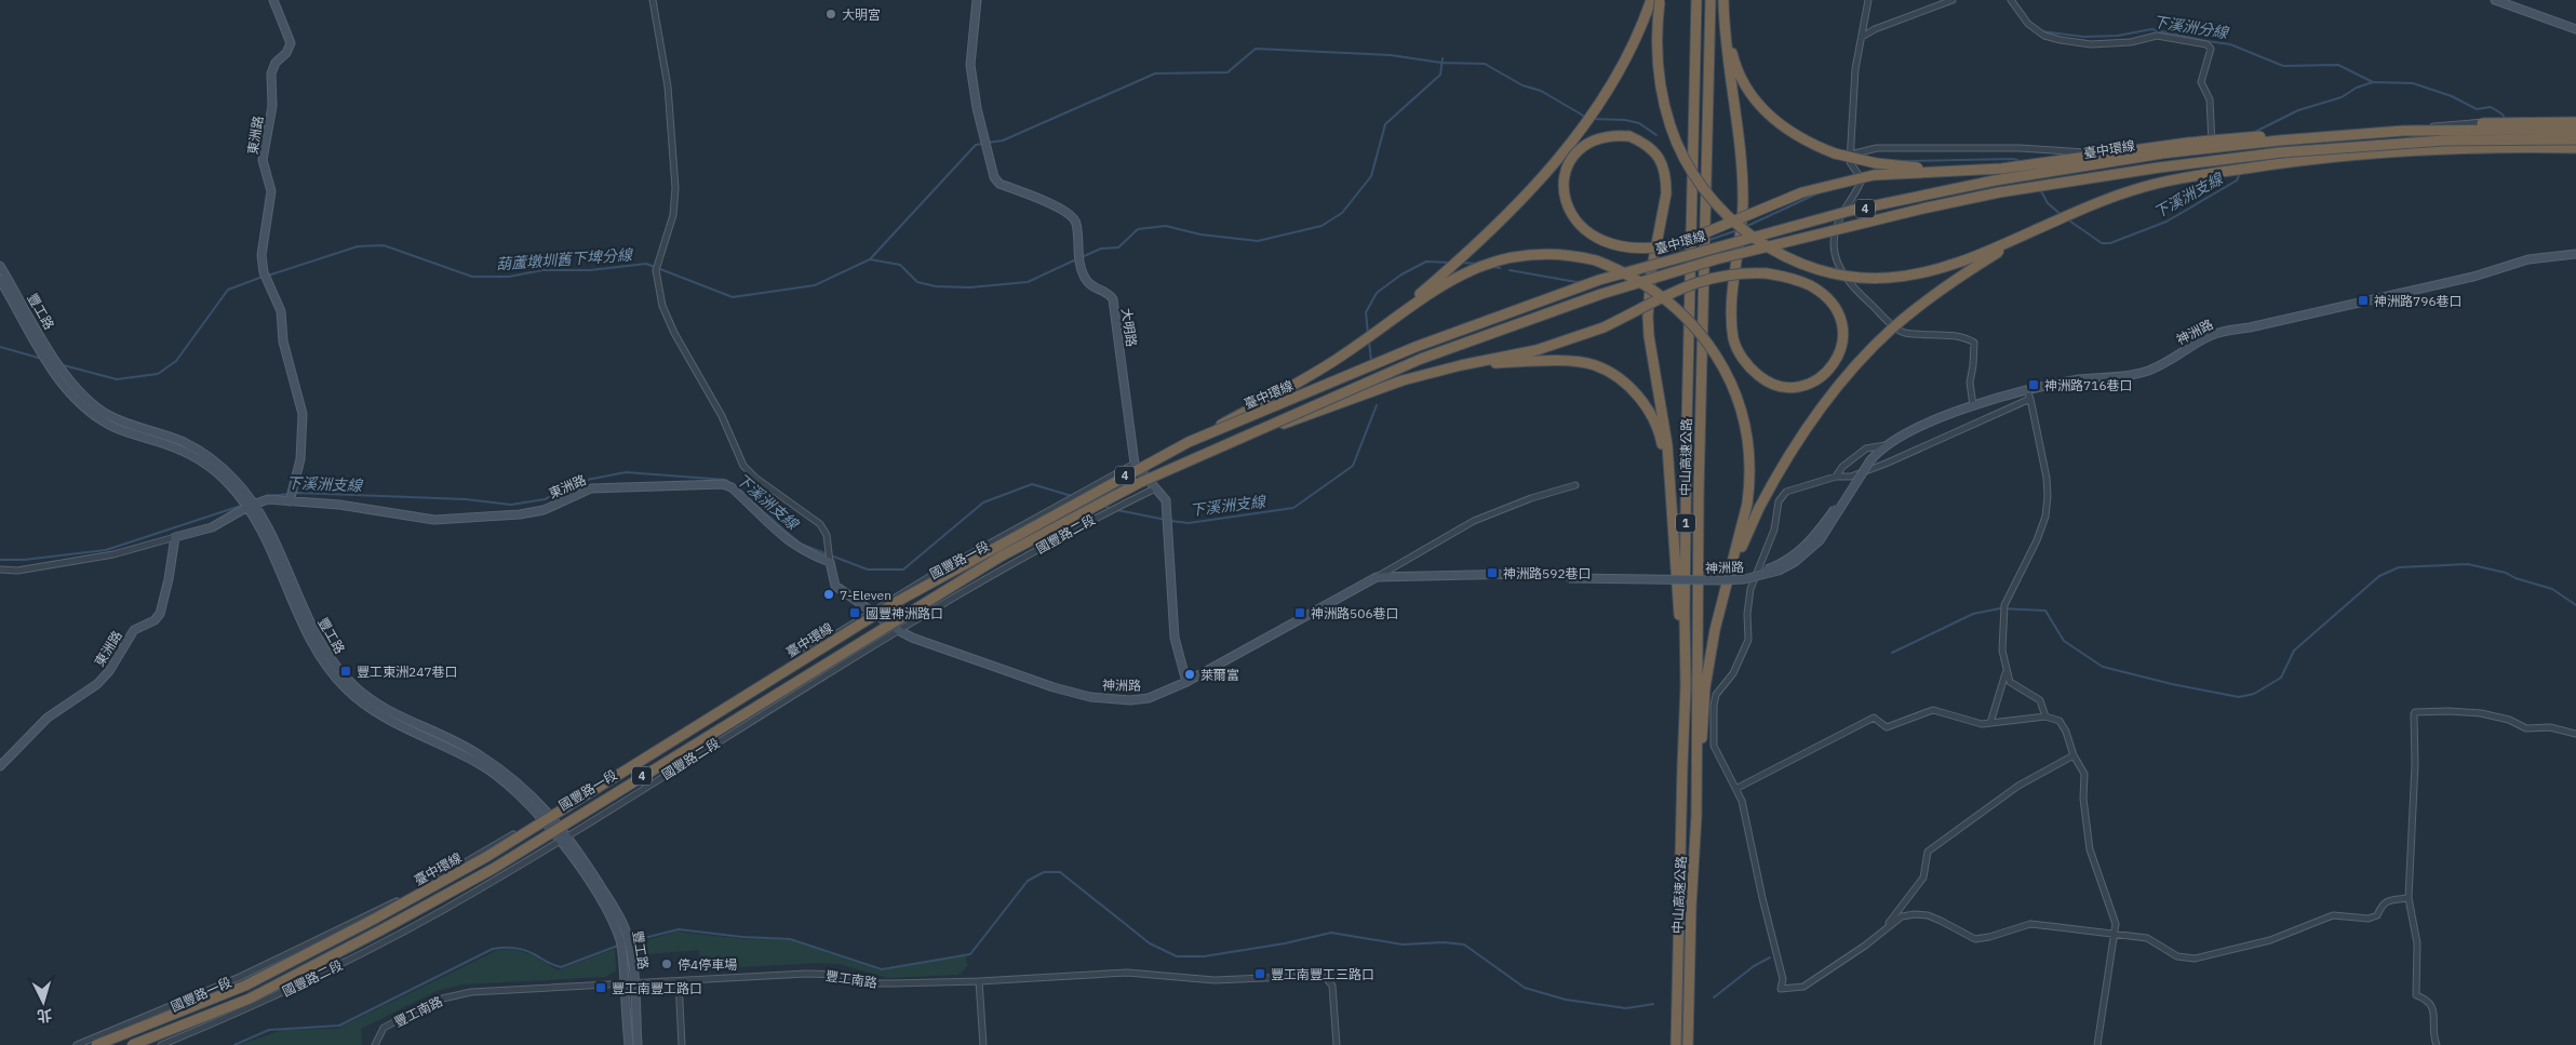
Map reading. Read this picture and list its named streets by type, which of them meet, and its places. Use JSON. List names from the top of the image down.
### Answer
{
  "streets": {
    "highway": [
      "臺中環線",
      "4",
      "中山高速公路",
      "1"
    ],
    "street": [
      "東洲路",
      "豐工路",
      "大明路",
      "神洲路",
      "國豐路二段",
      "國豐路一段",
      "豐工南路"
    ]
  },
  "crossings": [
    ["東洲路", "豐工路"],
    ["東洲路", "神洲路"],
    ["豐工路", "國豐路二段"],
    ["豐工路", "國豐路一段"],
    ["豐工路", "豐工南路"],
    ["大明路", "國豐路一段"],
    ["神洲路", "國豐路二段"],
    ["神洲路", "國豐路一段"]
  ],
  "water": ["下溪洲分線", "下溪洲支線", "葫蘆墩圳舊下埤分線"],
  "places": {
    "other": [
      "大明宮",
      "7-Eleven",
      "萊爾富",
      "停4停車場"
    ],
    "transit": [
      "神洲路796巷口",
      "神洲路716巷口",
      "神洲路592巷口",
      "國豐神洲路口",
      "神洲路506巷口",
      "豐工東洲247巷口",
      "豐工南豐工三路口",
      "豐工南豐工路口"
    ]
  },
  "north": "bottom"
}
